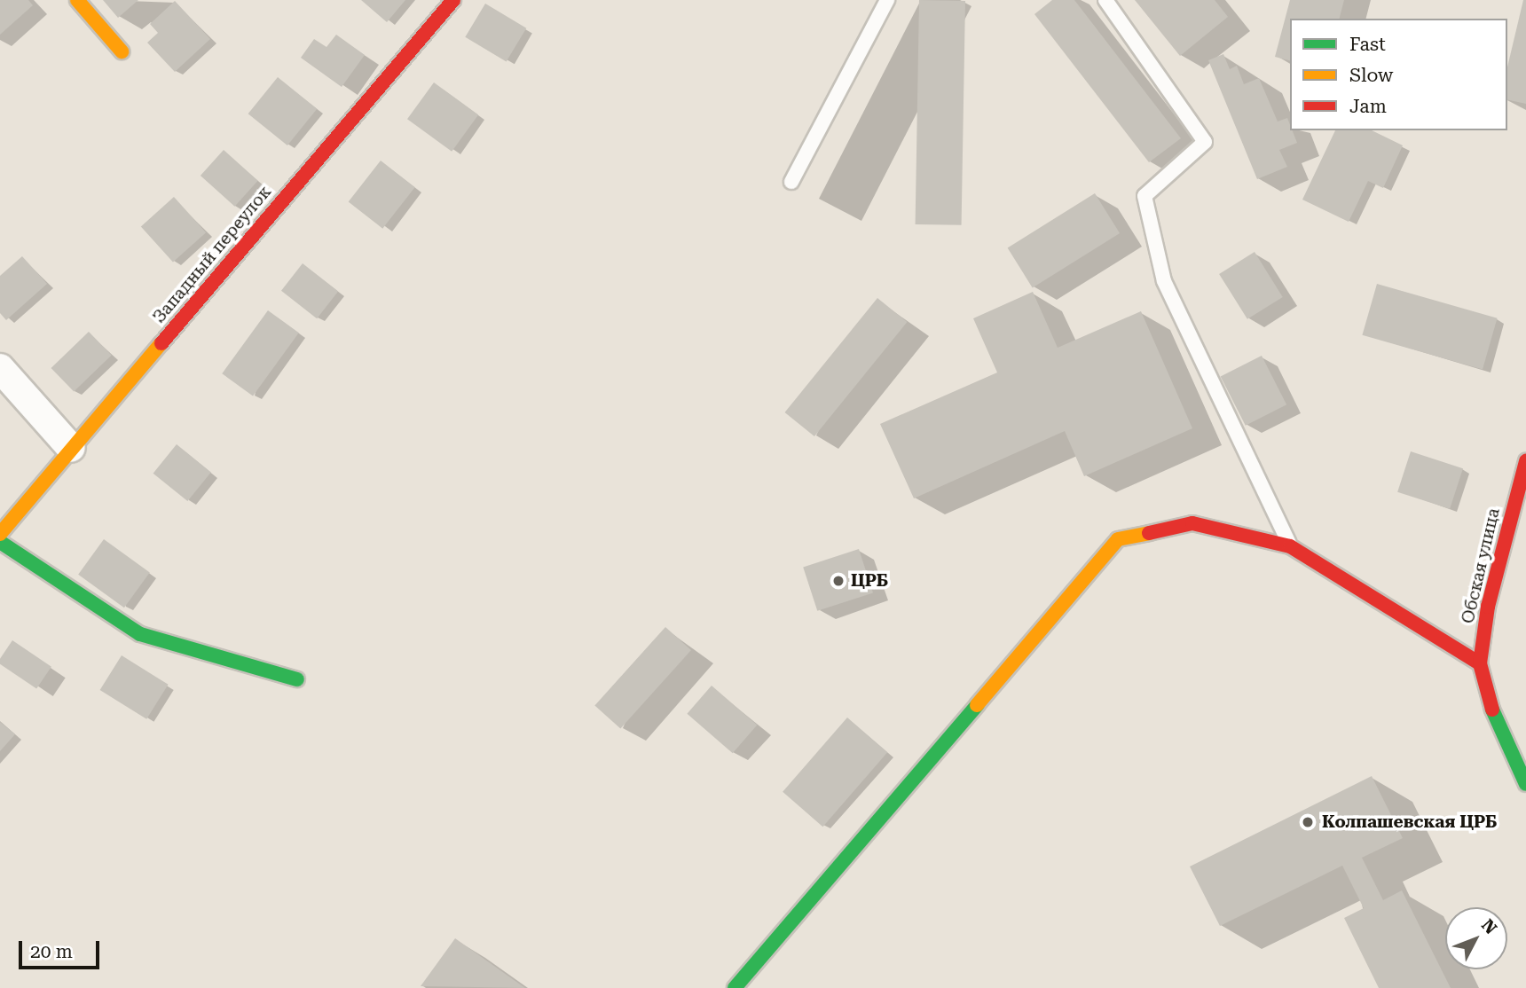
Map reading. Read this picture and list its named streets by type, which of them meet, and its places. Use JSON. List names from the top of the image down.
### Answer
{
  "streets": {
    "street": ["Западный переулок", "Обская улица"]
  },
  "places": ["ЦРБ", "Колпашевская ЦРБ"],
  "legend": ["Fast", "Slow", "Jam"],
  "scale_bar": "20 m",
  "north": "top right"
}
